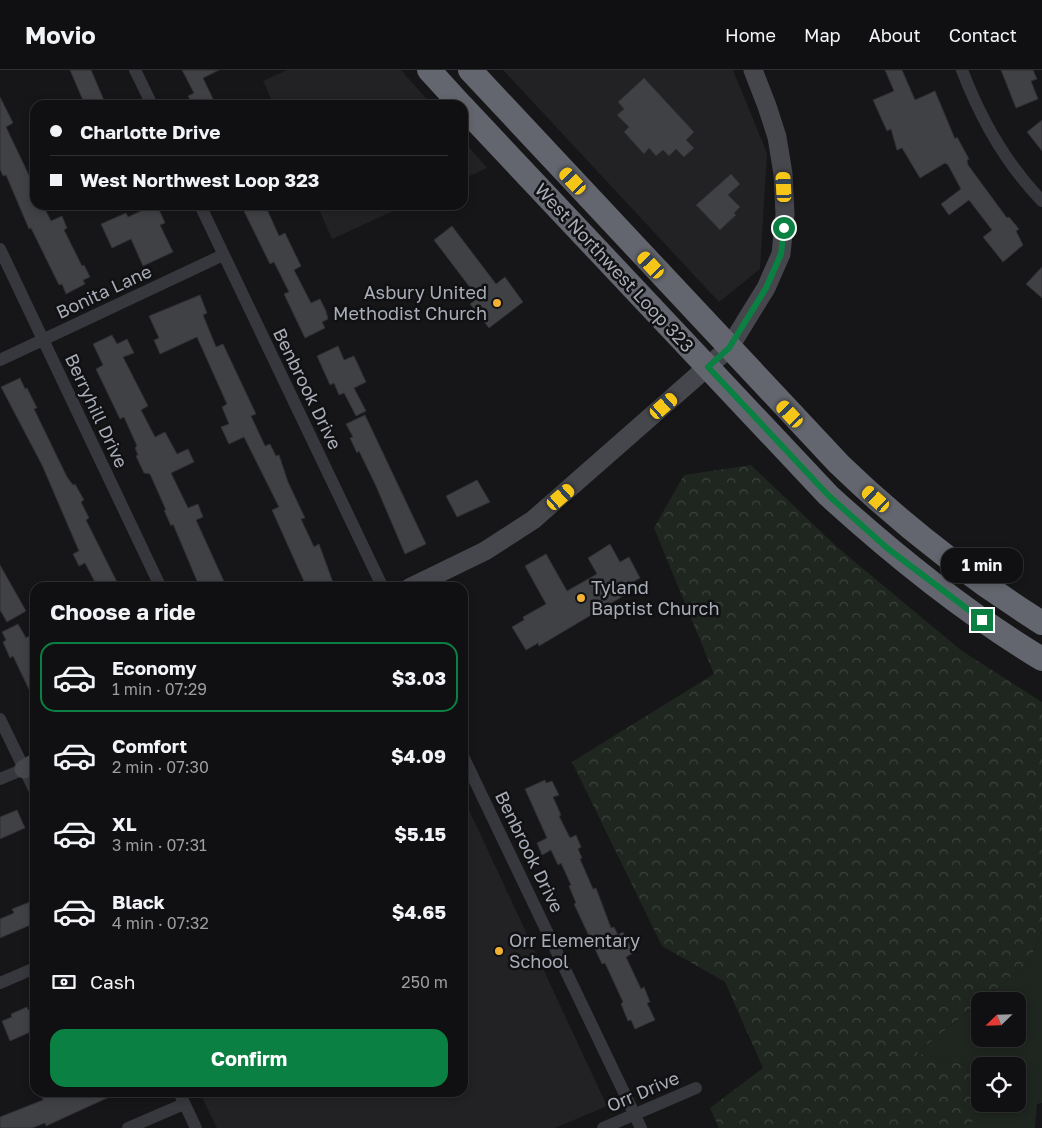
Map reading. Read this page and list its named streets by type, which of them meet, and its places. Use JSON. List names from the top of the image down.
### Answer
{
  "streets": {
    "highway": ["West Northwest Loop 323"],
    "street": [
      "Bonita Lane",
      "Benbrook Drive",
      "Berryhill Drive",
      "Orr Drive"
    ]
  },
  "crossings": [
    ["Bonita Lane", "Benbrook Drive"],
    ["Bonita Lane", "Berryhill Drive"],
    ["Benbrook Drive", "Orr Drive"]
  ],
  "places": ["Asbury United Methodist Church", "Tyland Baptist Church", "Orr Elementary School"],
  "north": "bottom left",
  "page": {
    "header": "Movio",
    "nav": [
      "Home",
      "Map",
      "About",
      "Contact"
    ],
    "banner": ["Charlotte Drive", "West Northwest Loop 323"],
    "bubble": "1 min",
    "heading": "Choose a ride",
    "list": [
      {
        "name": "Economy",
        "note": "1 min · 07:29",
        "value": "$3.03"
      },
      {
        "name": "Comfort",
        "note": "2 min · 07:30",
        "value": "$4.09"
      },
      {
        "name": "XL",
        "note": "3 min · 07:31",
        "value": "$5.15"
      },
      {
        "name": "Black",
        "note": "4 min · 07:32",
        "value": "$4.65"
      }
    ],
    "pay": ["Cash", "250 m"],
    "buttons": "Confirm"
  }
}
